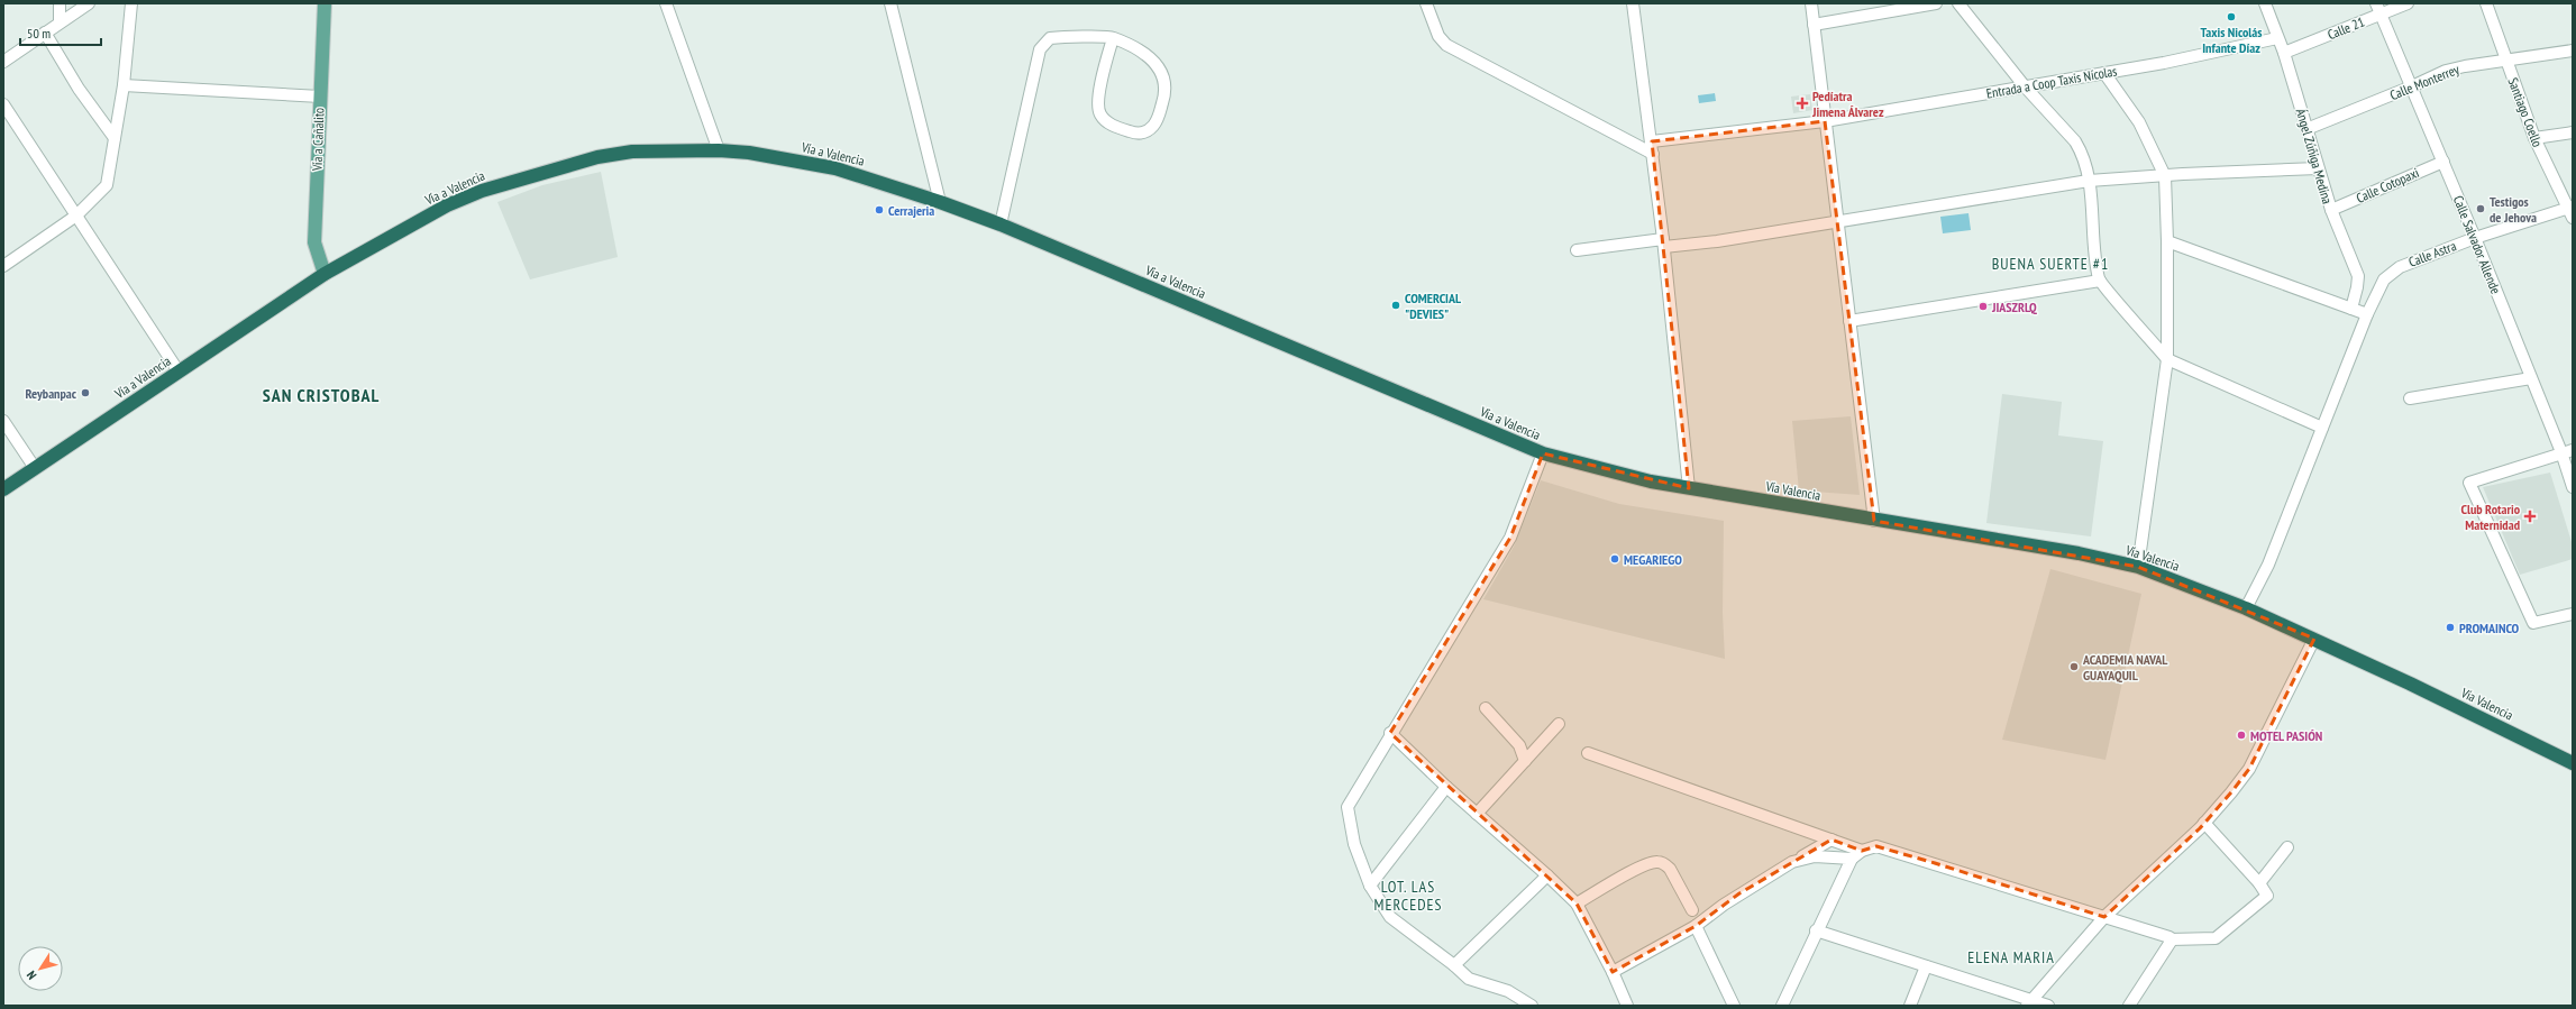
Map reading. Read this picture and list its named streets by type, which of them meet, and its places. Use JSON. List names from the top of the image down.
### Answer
{
  "streets": {
    "highway": ["Vía a Valencia", "Vía Valencia"],
    "main road": ["Vía a Cañalito"],
    "street": [
      "Calle 21",
      "Entrada a Coop Taxis Nícolas",
      "Calle Monterrey",
      "Santiago Coello",
      "Ángel Zúñiga Medina",
      "Calle Cotopaxi",
      "Calle Salvador Allende",
      "Calle Astra"
    ]
  },
  "crossings": [
    ["Calle 21", "Ángel Zúñiga Medina"],
    ["Calle 21", "Calle Salvador Allende"],
    ["Entrada a Coop Taxis Nícolas", "Ángel Zúñiga Medina"],
    ["Calle Monterrey", "Santiago Coello"],
    ["Calle Monterrey", "Ángel Zúñiga Medina"],
    ["Calle Monterrey", "Calle Salvador Allende"],
    ["Santiago Coello", "Calle Astra"],
    ["Vía a Cañalito", "Vía a Valencia"],
    ["Vía a Valencia", "Vía Valencia"],
    ["Ángel Zúñiga Medina", "Calle Cotopaxi"],
    ["Calle Cotopaxi", "Calle Salvador Allende"],
    ["Calle Salvador Allende", "Calle Astra"],
    ["Calle Astra", "Vía Valencia"]
  ],
  "districts": [
    "BUENA SUERTE #1",
    "SAN CRISTOBAL",
    "LOT. LAS MERCEDES",
    "ELENA MARIA"
  ],
  "places": {
    "other": [
      "Taxis Nicolás Infante Díaz",
      "Testigos de Jehova",
      "Cerrajeria",
      "COMERCIAL \"DEVIES\"",
      "JIASZRLQ",
      "Reybanpac",
      "MEGARIEGO",
      "PROMAINCO",
      "ACADEMIA NAVAL GUAYAQUIL",
      "MOTEL PASIÓN"
    ],
    "health": ["Pedíatra Jimena Álvarez", "Club Rotario Maternidad"]
  },
  "scale_bar": "50 m",
  "north": "bottom left"
}
